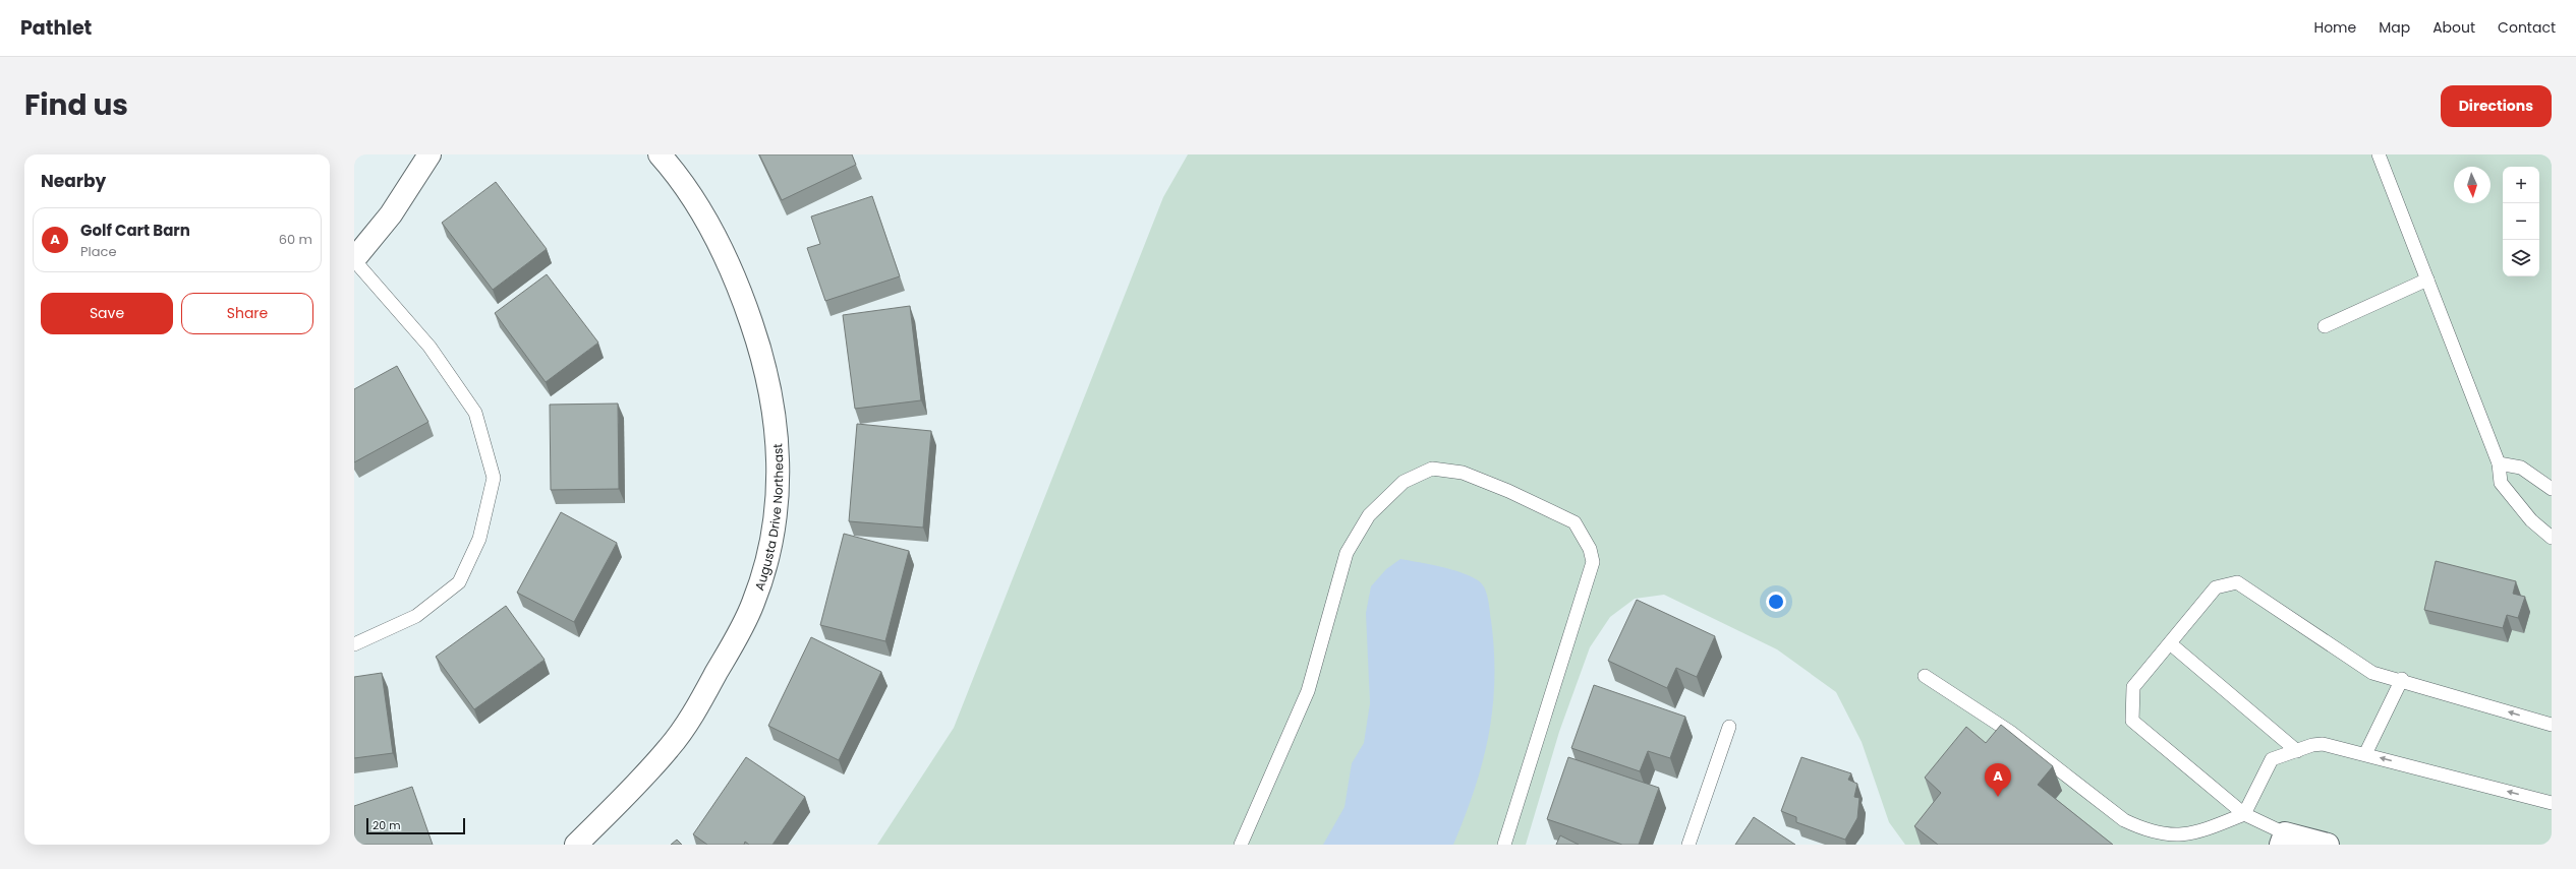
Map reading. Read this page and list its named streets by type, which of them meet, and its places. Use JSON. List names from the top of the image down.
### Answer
{
  "streets": {
    "street": ["Augusta Drive Northeast"]
  },
  "scale_bar": "20 m",
  "north": "bottom",
  "page": {
    "header": "Pathlet",
    "nav": [
      "Home",
      "Map",
      "About",
      "Contact"
    ],
    "title": "Find us",
    "buttons": [
      "Directions",
      ["Save", "Share"]
    ],
    "heading": "Nearby",
    "map_buttons": ["+", "−"],
    "list": [
      {
        "mark": "A",
        "name": "Golf Cart Barn",
        "note": "Place",
        "value": "60 m"
      }
    ],
    "pins": "A",
    "scale": "20 m"
  }
}
